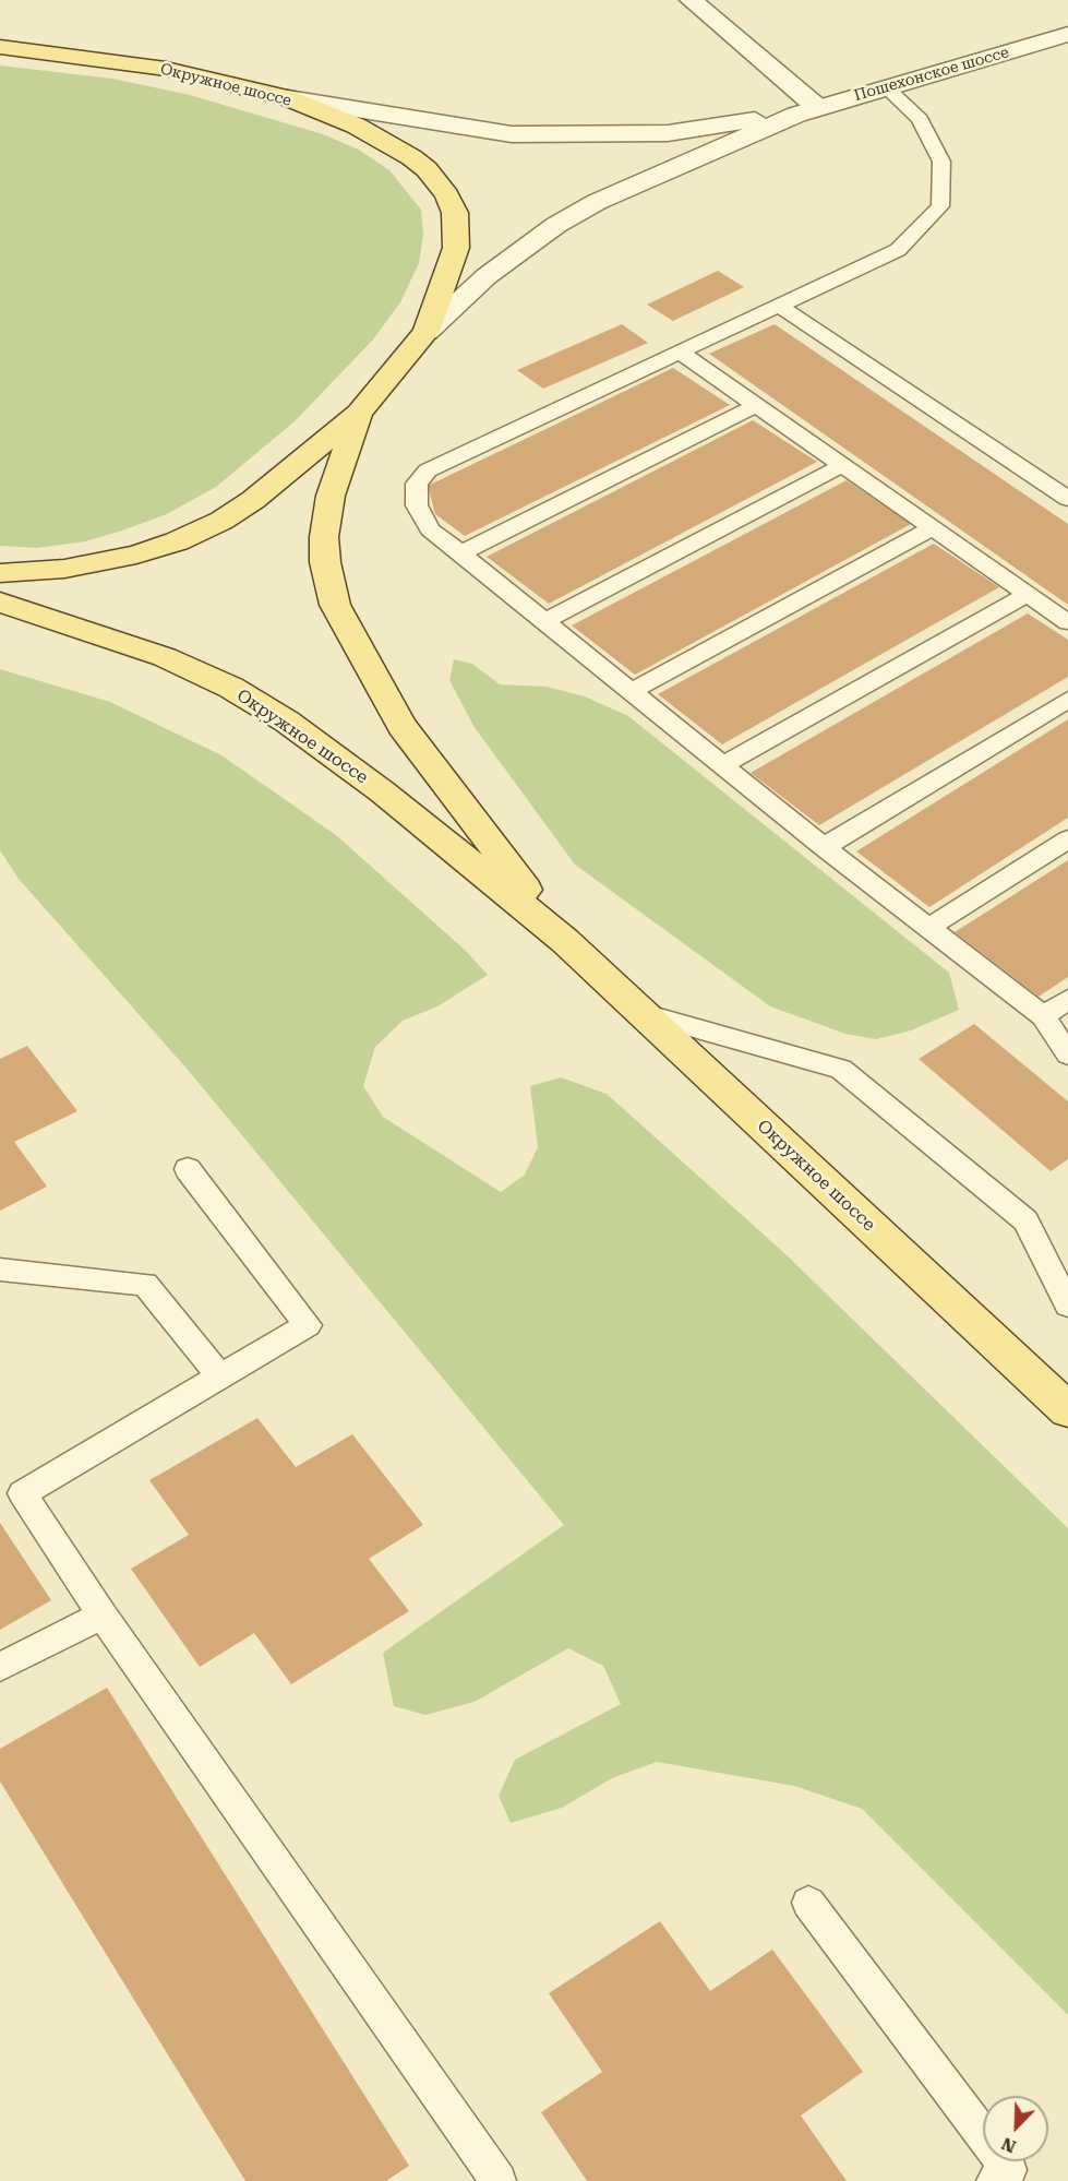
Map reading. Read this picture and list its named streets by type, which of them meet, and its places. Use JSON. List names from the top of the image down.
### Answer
{
  "streets": {
    "main road": ["Окружное шоссе"],
    "street": ["Пошехонское шоссе"]
  },
  "north": "bottom left"
}
